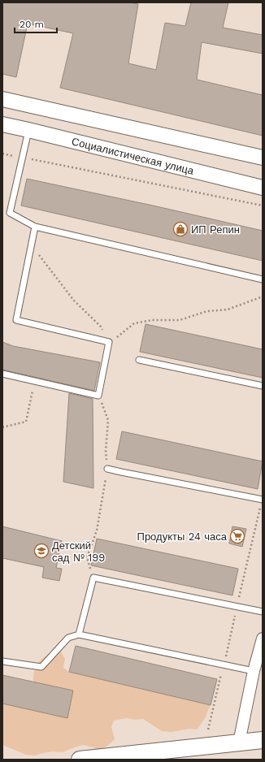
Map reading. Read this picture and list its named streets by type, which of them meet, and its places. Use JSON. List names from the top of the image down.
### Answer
{
  "streets": {
    "street": ["Социалистическая улица"]
  },
  "places": {
    "shop": ["ИП Репин"],
    "supermarket": ["Продукты 24 часа"],
    "school or university": ["Детский сад № 199"]
  },
  "scale_bar": "20 m"
}
